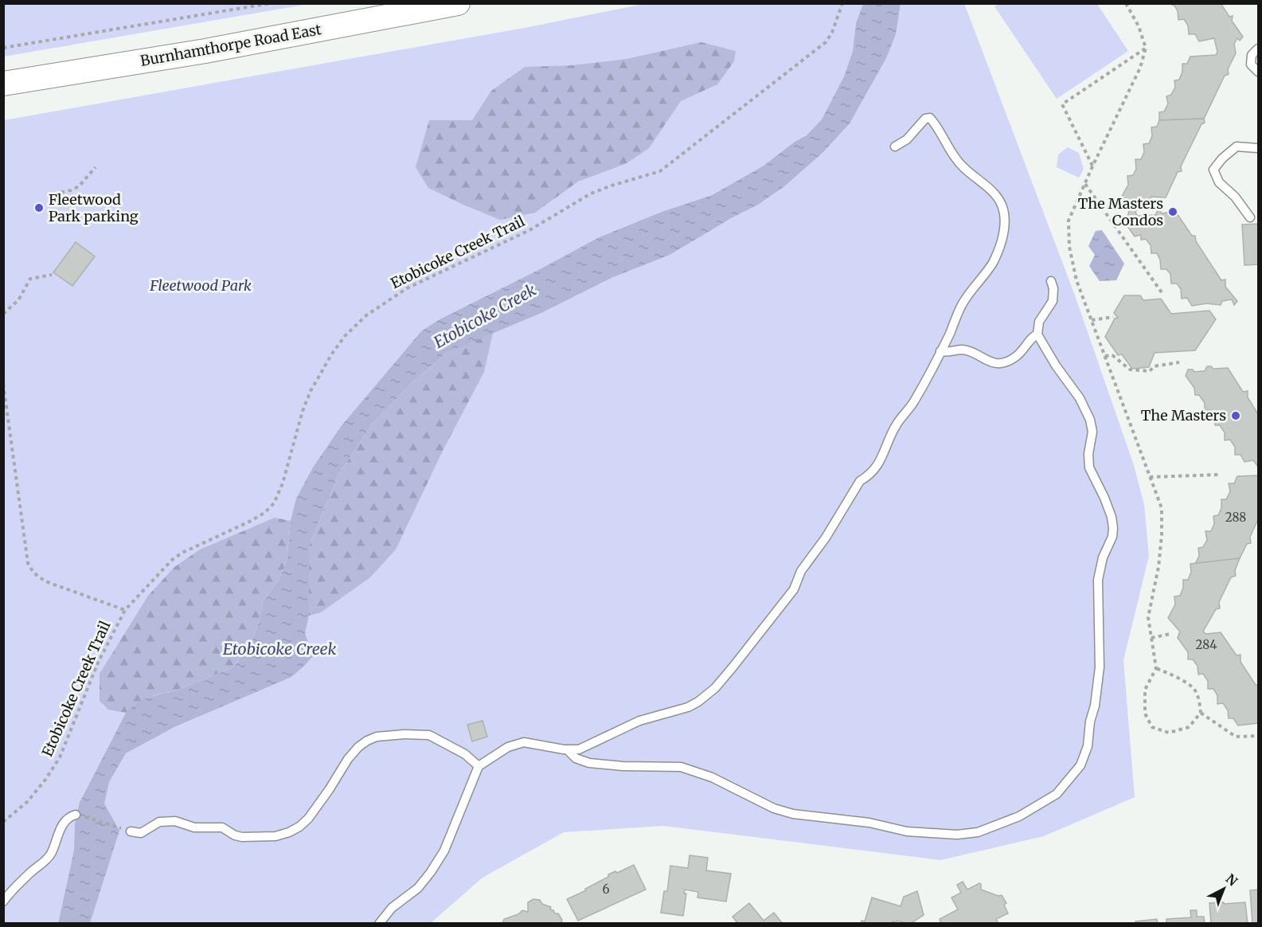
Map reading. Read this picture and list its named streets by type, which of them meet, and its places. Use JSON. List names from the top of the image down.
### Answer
{
  "streets": {
    "main road": ["Burnhamthorpe Road East"],
    "path": ["Etobicoke Creek Trail"]
  },
  "water": ["Etobicoke Creek"],
  "parks": ["Fleetwood Park"],
  "places": ["Fleetwood Park parking", "The Masters Condos", "The Masters"],
  "house_numbers": ["288", "284", "6"],
  "north": "top right"
}
